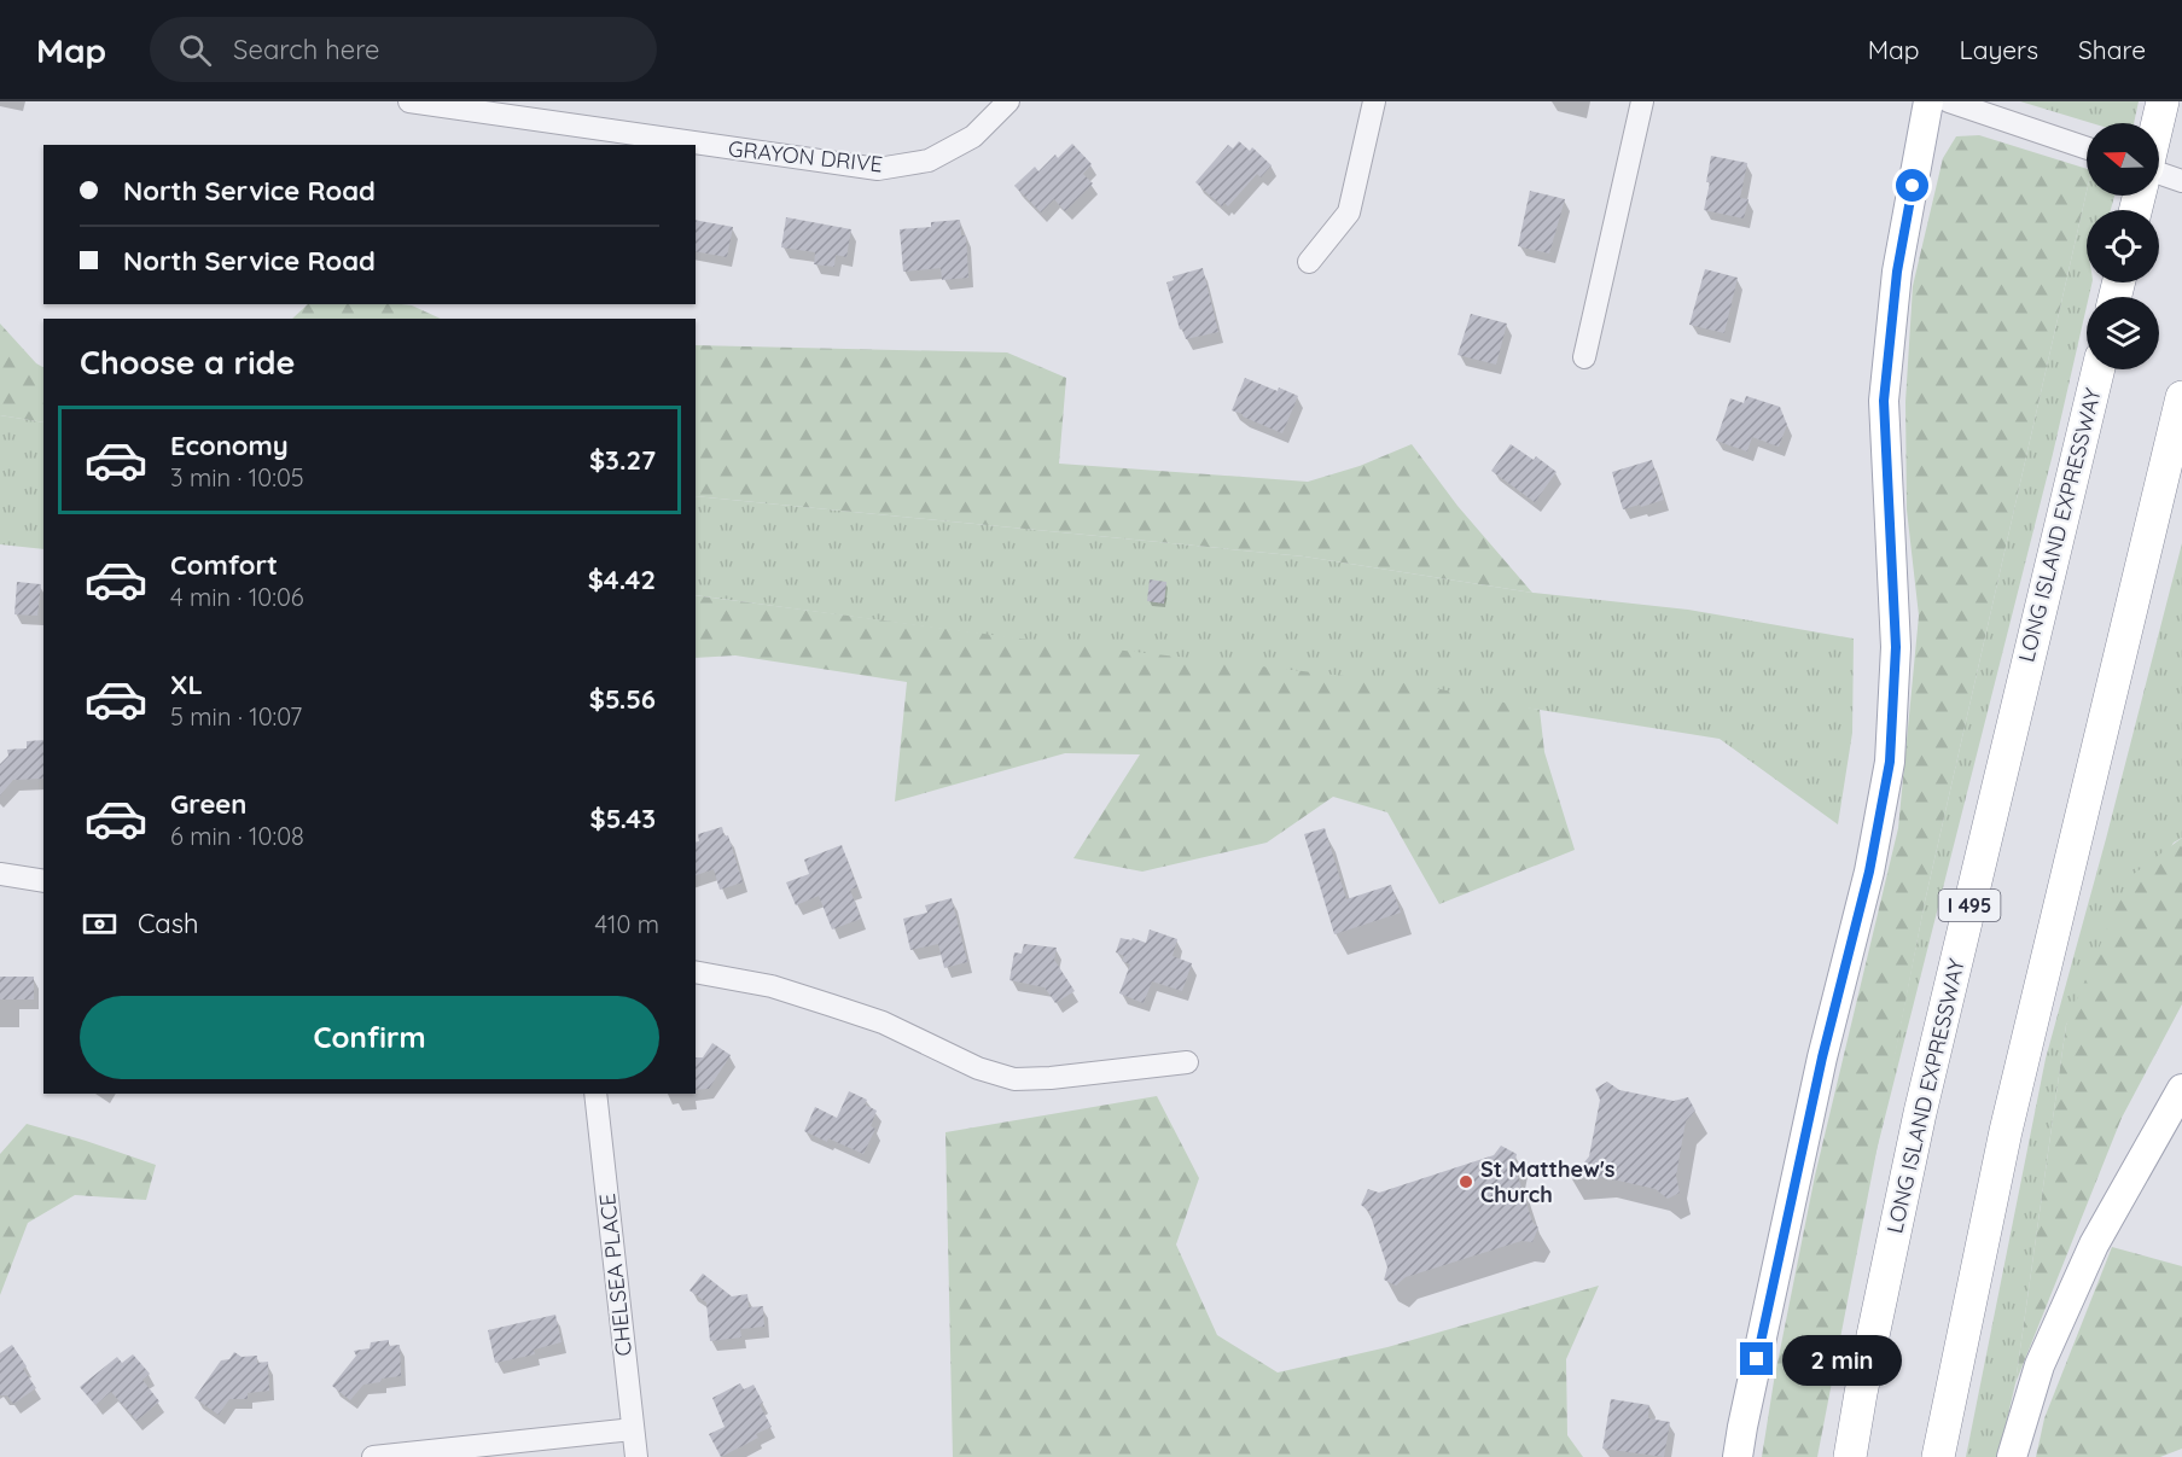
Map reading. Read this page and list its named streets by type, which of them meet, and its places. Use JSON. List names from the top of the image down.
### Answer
{
  "streets": {
    "highway": ["LONG ISLAND EXPRESSWAY", "I 495"],
    "street": ["GRAYON DRIVE", "CHELSEA PLACE"]
  },
  "places": ["St Matthew's Church"],
  "north": "left",
  "page": {
    "header": "Map",
    "search": "Search here",
    "nav": ["Map", "Layers", "Share"],
    "banner": ["North Service Road", "North Service Road"],
    "heading": "Choose a ride",
    "list": [
      {
        "name": "Economy",
        "note": "3 min · 10:05",
        "value": "$3.27"
      },
      {
        "name": "Comfort",
        "note": "4 min · 10:06",
        "value": "$4.42"
      },
      {
        "name": "XL",
        "note": "5 min · 10:07",
        "value": "$5.56"
      },
      {
        "name": "Green",
        "note": "6 min · 10:08",
        "value": "$5.43"
      }
    ],
    "pay": ["Cash", "410 m"],
    "buttons": "Confirm",
    "bubble": "2 min"
  }
}
